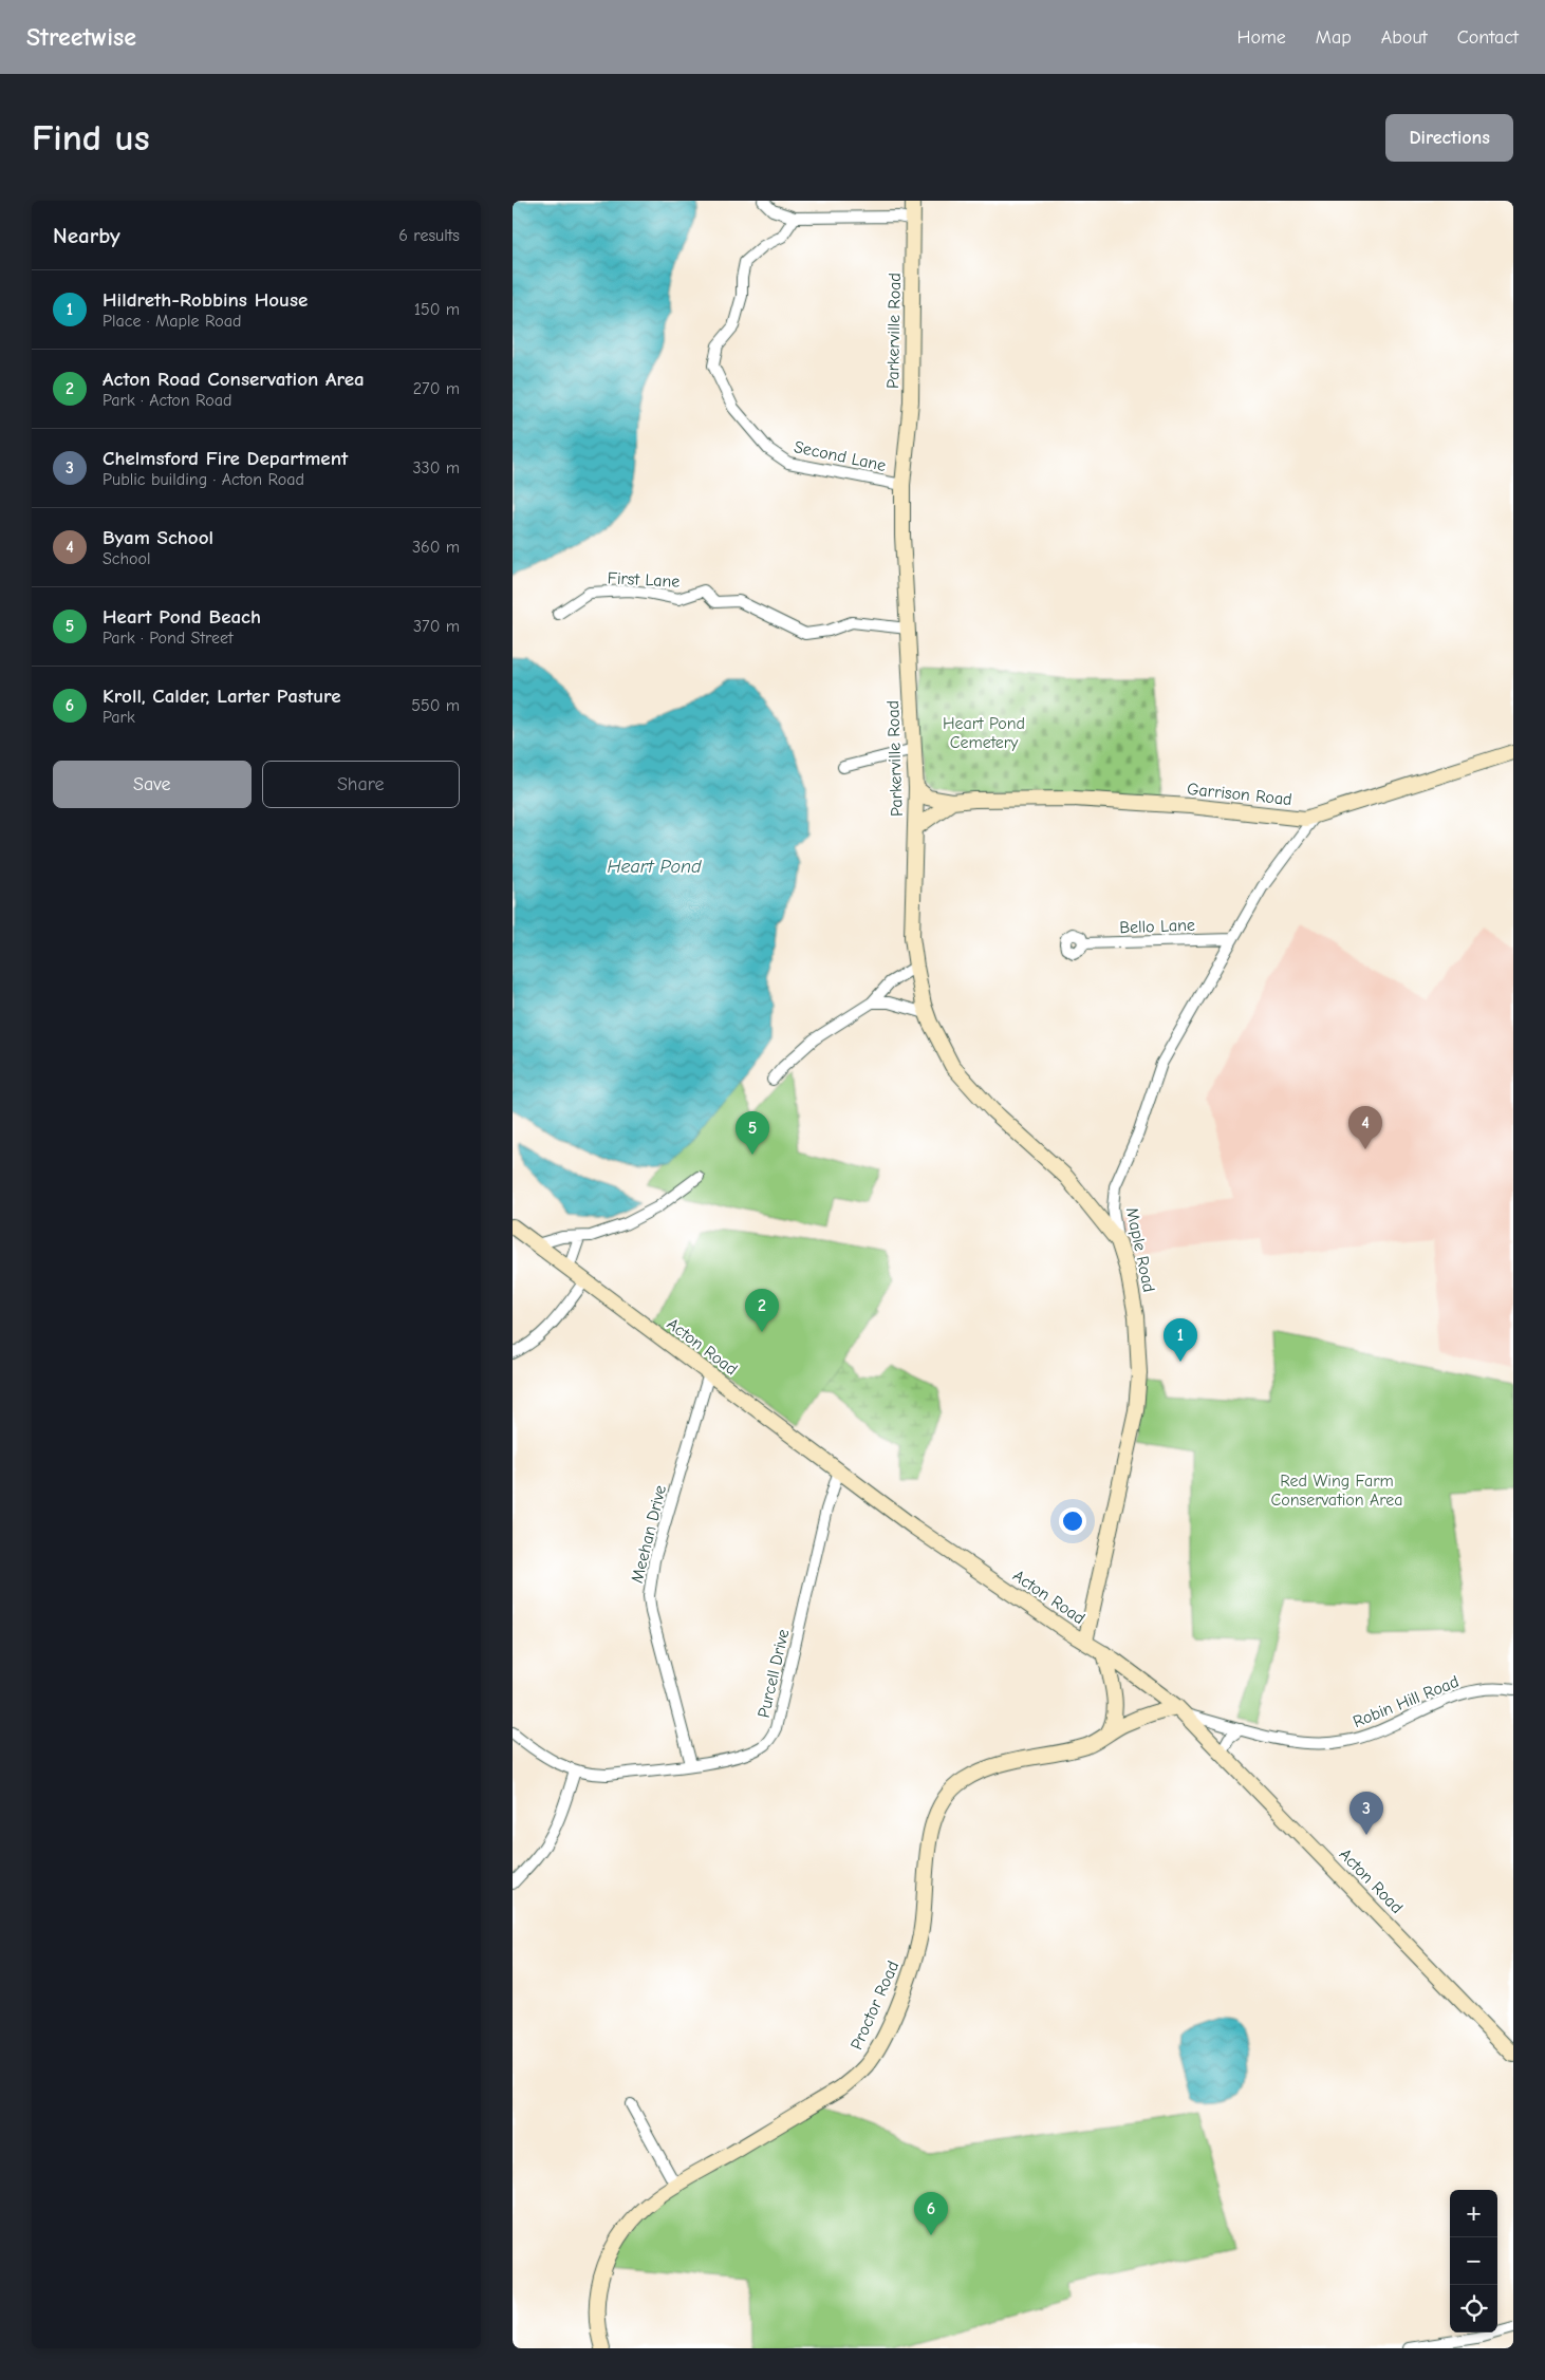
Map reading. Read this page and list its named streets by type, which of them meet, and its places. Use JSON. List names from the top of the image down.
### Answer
{
  "streets": {
    "main road": [
      "Parkerville Road",
      "Garrison Road",
      "Maple Road",
      "Acton Road",
      "Proctor Road"
    ],
    "street": [
      "Second Lane",
      "First Lane",
      "Bello Lane",
      "Meehan Drive",
      "Purcell Drive",
      "Robin Hill Road"
    ]
  },
  "crossings": [
    ["Parkerville Road", "Second Lane"],
    ["Parkerville Road", "First Lane"],
    ["Parkerville Road", "Garrison Road"],
    ["Parkerville Road", "Maple Road"],
    ["Garrison Road", "Maple Road"],
    ["Bello Lane", "Maple Road"],
    ["Maple Road", "Acton Road"],
    ["Acton Road", "Meehan Drive"],
    ["Acton Road", "Purcell Drive"],
    ["Acton Road", "Robin Hill Road"],
    ["Acton Road", "Proctor Road"],
    ["Meehan Drive", "Purcell Drive"],
    ["Robin Hill Road", "Proctor Road"]
  ],
  "water": ["Heart Pond"],
  "parks": ["Heart Pond Cemetery", "Red Wing Farm Conservation Area"],
  "page": {
    "header": "Streetwise",
    "nav": [
      "Home",
      "Map",
      "About",
      "Contact"
    ],
    "buttons": [
      "Directions",
      ["Save", "Share"]
    ],
    "title": "Find us",
    "heading": ["Nearby", "6 results"],
    "list": [
      {
        "mark": "1",
        "name": "Hildreth-Robbins House",
        "note": "Place · Maple Road",
        "value": "150 m"
      },
      {
        "mark": "2",
        "name": "Acton Road Conservation Area",
        "note": "Park · Acton Road",
        "value": "270 m"
      },
      {
        "mark": "3",
        "name": "Chelmsford Fire Department",
        "note": "Public building · Acton Road",
        "value": "330 m"
      },
      {
        "mark": "4",
        "name": "Byam School",
        "note": "School",
        "value": "360 m"
      },
      {
        "mark": "5",
        "name": "Heart Pond Beach",
        "note": "Park · Pond Street",
        "value": "370 m"
      },
      {
        "mark": "6",
        "name": "Kroll, Calder, Larter Pasture",
        "note": "Park",
        "value": "550 m"
      }
    ],
    "pins": [
      "4",
      "5",
      "2",
      "1",
      "3",
      "6"
    ],
    "map_buttons": ["+", "−"]
  }
}
